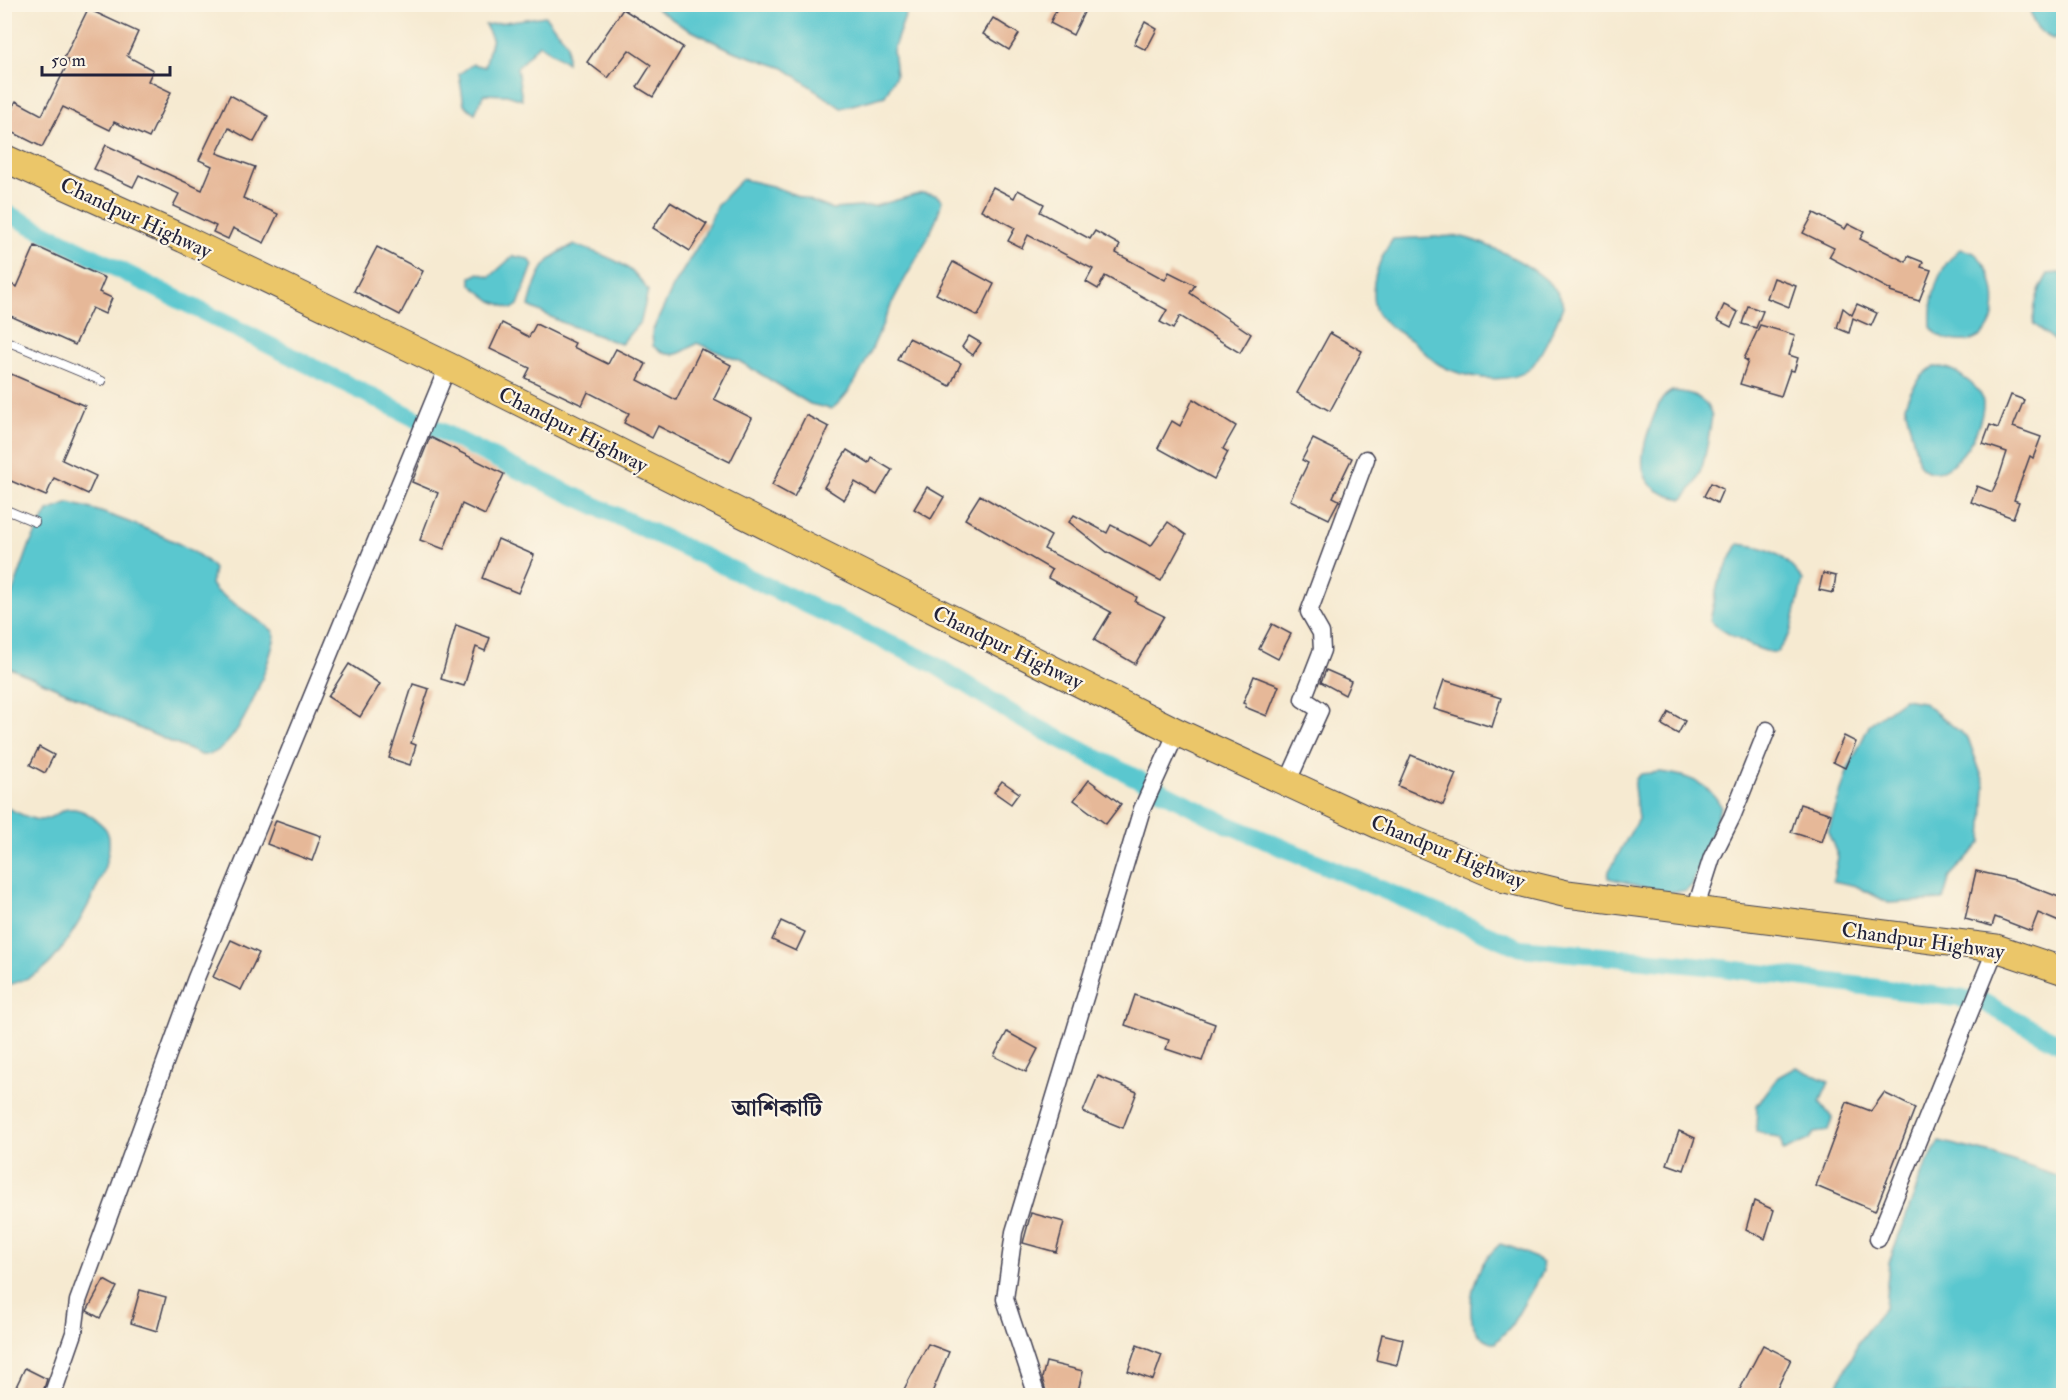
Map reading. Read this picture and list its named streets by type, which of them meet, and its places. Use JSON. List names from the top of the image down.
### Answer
{
  "streets": {
    "main road": ["Chandpur Highway"]
  },
  "districts": ["আশিকাটি"],
  "scale_bar": "50 m"
}
